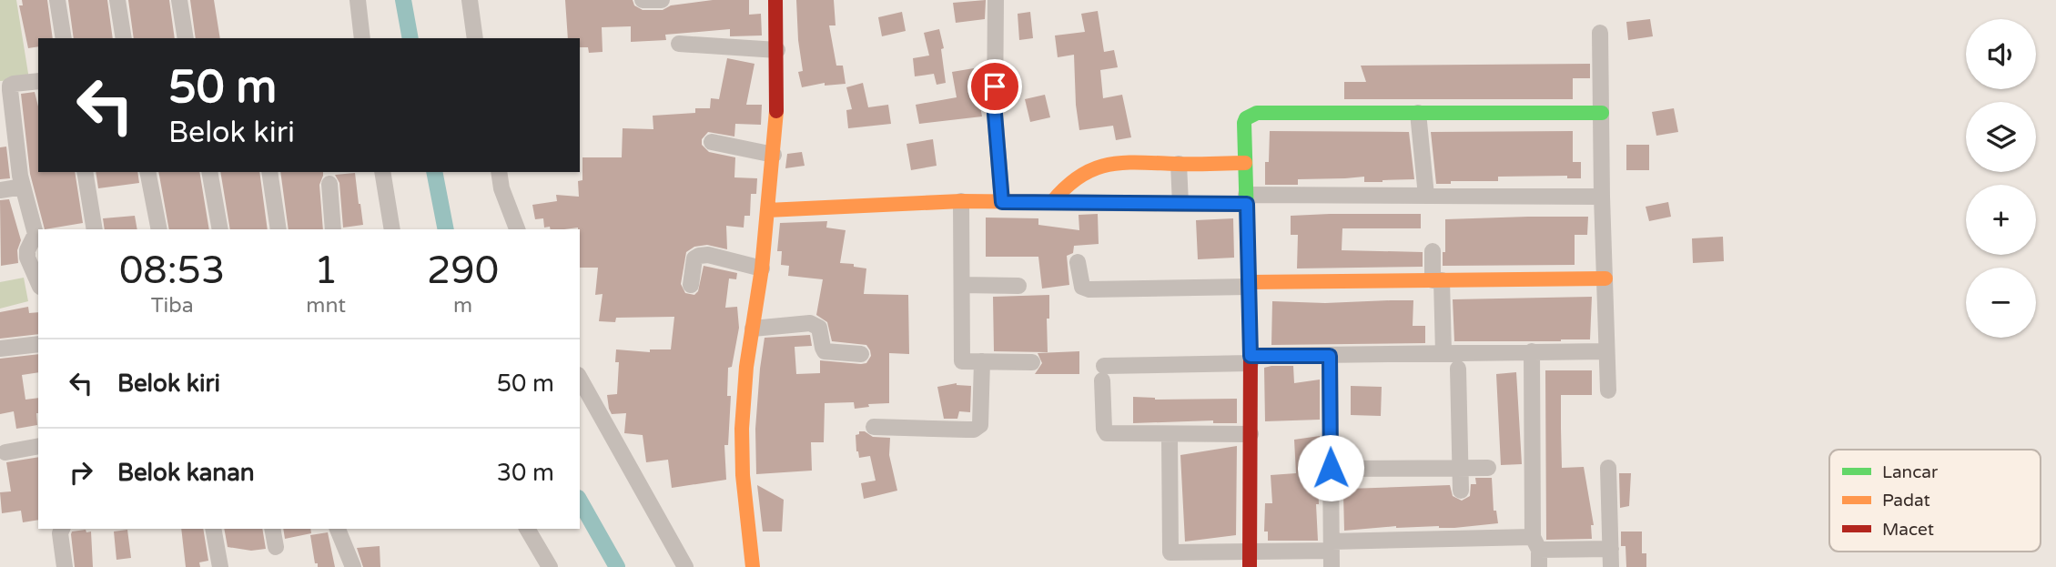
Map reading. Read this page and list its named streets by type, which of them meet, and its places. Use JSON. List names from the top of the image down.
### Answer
{
  "legend": ["Lancar", "Padat", "Macet"],
  "page": {
    "map_buttons": ["+", "−"],
    "turn": ["50 m", "Belok kiri"],
    "eta": [
      "08:53",
      "Tiba",
      "1",
      "mnt",
      "290",
      "m"
    ],
    "list": [
      {
        "name": "Belok kiri",
        "value": "50 m"
      },
      {
        "name": "Belok kanan",
        "value": "30 m"
      }
    ]
  }
}
